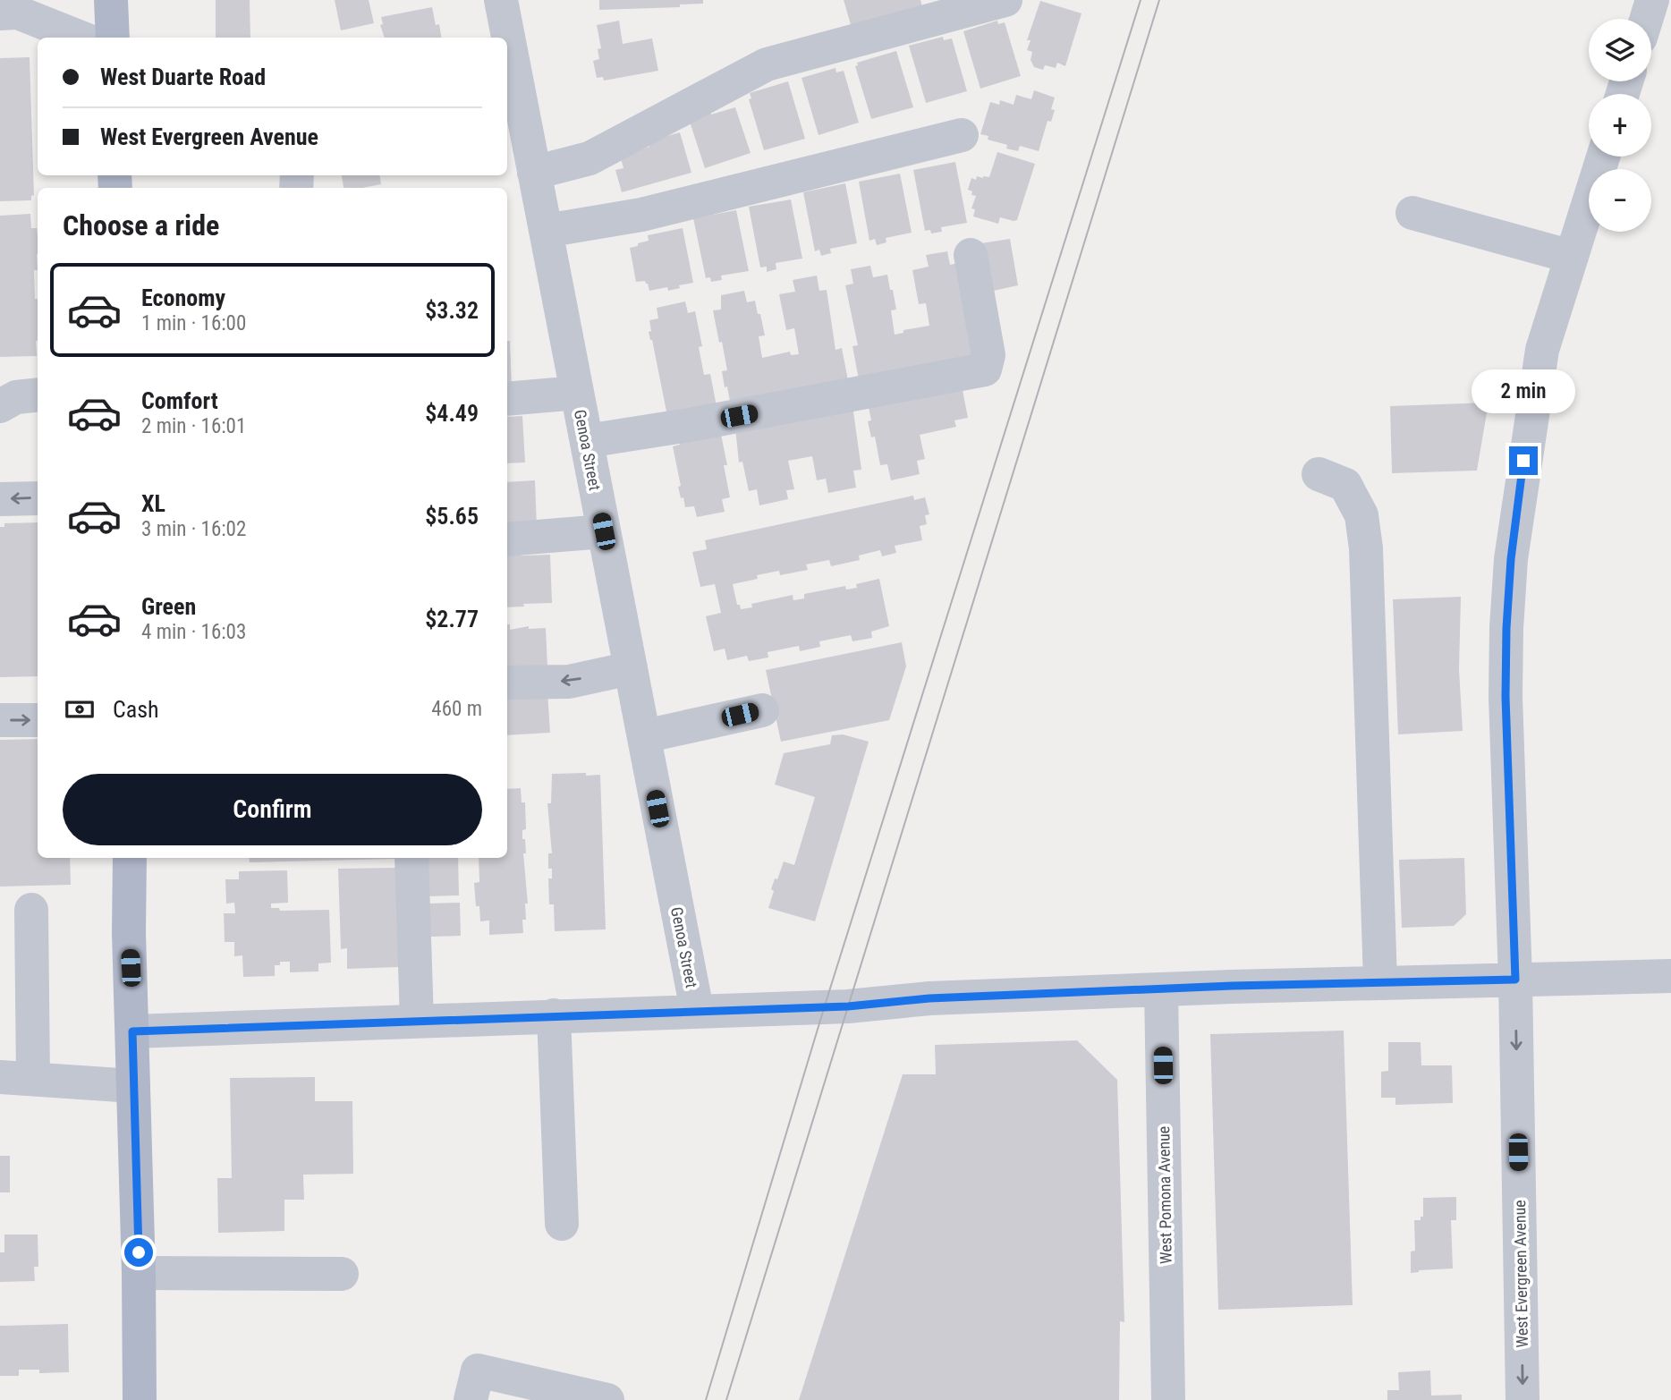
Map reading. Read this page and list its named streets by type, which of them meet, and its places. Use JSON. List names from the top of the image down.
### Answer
{
  "streets": {
    "street": ["Genoa Street", "West Pomona Avenue", "West Evergreen Avenue"]
  },
  "page": {
    "map_buttons": ["+", "−"],
    "banner": ["West Duarte Road", "West Evergreen Avenue"],
    "heading": "Choose a ride",
    "list": [
      {
        "name": "Economy",
        "note": "1 min · 16:00",
        "value": "$3.32"
      },
      {
        "name": "Comfort",
        "note": "2 min · 16:01",
        "value": "$4.49"
      },
      {
        "name": "XL",
        "note": "3 min · 16:02",
        "value": "$5.65"
      },
      {
        "name": "Green",
        "note": "4 min · 16:03",
        "value": "$2.77"
      }
    ],
    "bubble": "2 min",
    "pay": ["Cash", "460 m"],
    "buttons": "Confirm"
  }
}
